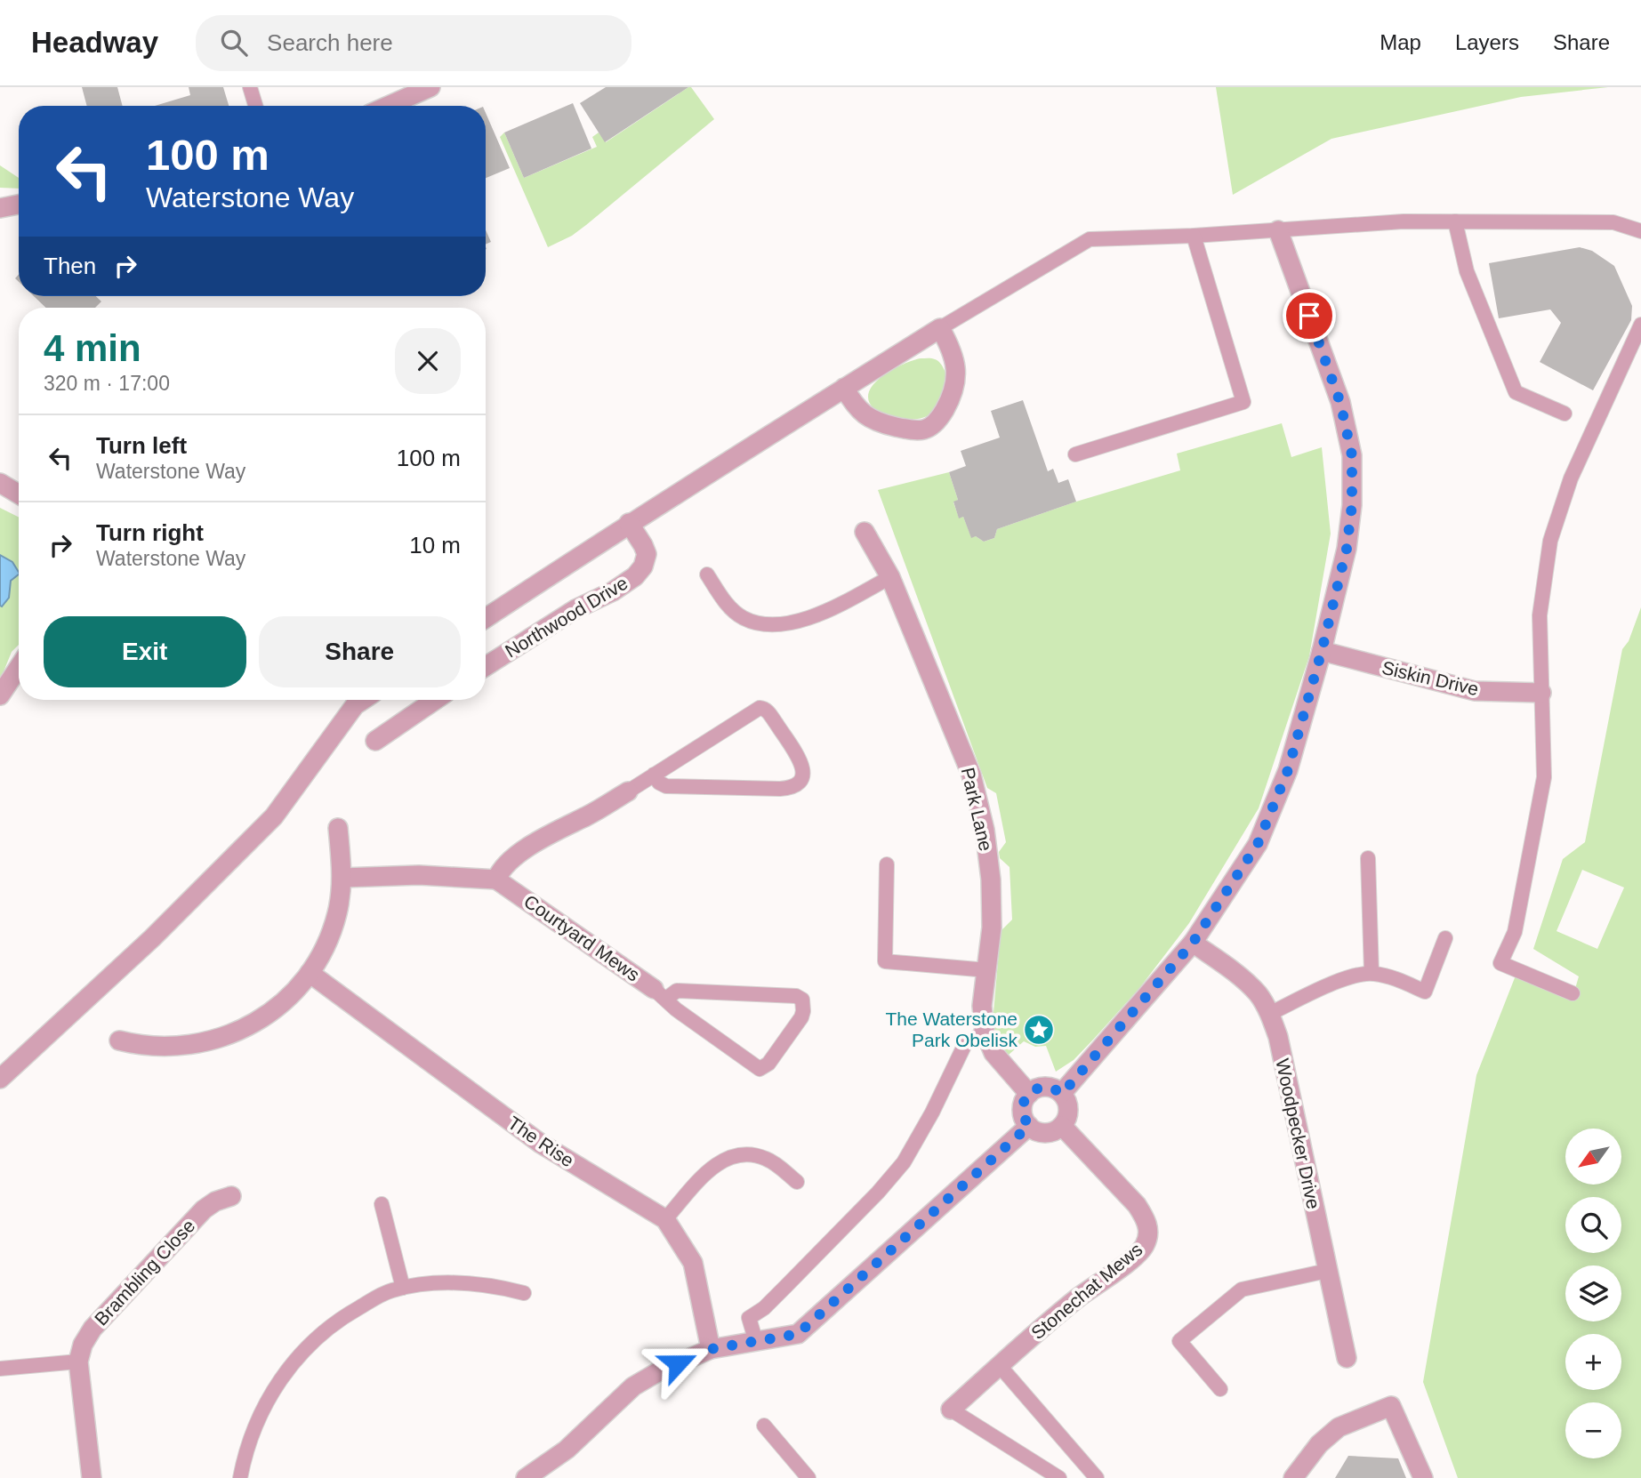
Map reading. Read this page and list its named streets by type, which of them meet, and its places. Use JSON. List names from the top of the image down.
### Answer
{
  "streets": {
    "street": [
      "Northwood Drive",
      "Siskin Drive",
      "Park Lane",
      "Courtyard Mews",
      "Woodpecker Drive",
      "The Rise",
      "Brambling Close",
      "Stonechat Mews"
    ]
  },
  "crossings": [
    ["Park Lane", "Stonechat Mews"]
  ],
  "places": {
    "place": ["The Waterstone Park Obelisk"]
  },
  "north": "bottom left",
  "page": {
    "header": "Headway",
    "search": "Search here",
    "nav": ["Map", "Layers", "Share"],
    "turn": ["100 m", "Waterstone Way"],
    "then": "Then",
    "heading": ["4 min", "320 m · 17:00"],
    "list": [
      {
        "name": "Turn left",
        "note": "Waterstone Way",
        "value": "100 m"
      },
      {
        "name": "Turn right",
        "note": "Waterstone Way",
        "value": "10 m"
      }
    ],
    "buttons": ["Exit", "Share"],
    "map_buttons": ["+", "−"]
  }
}
